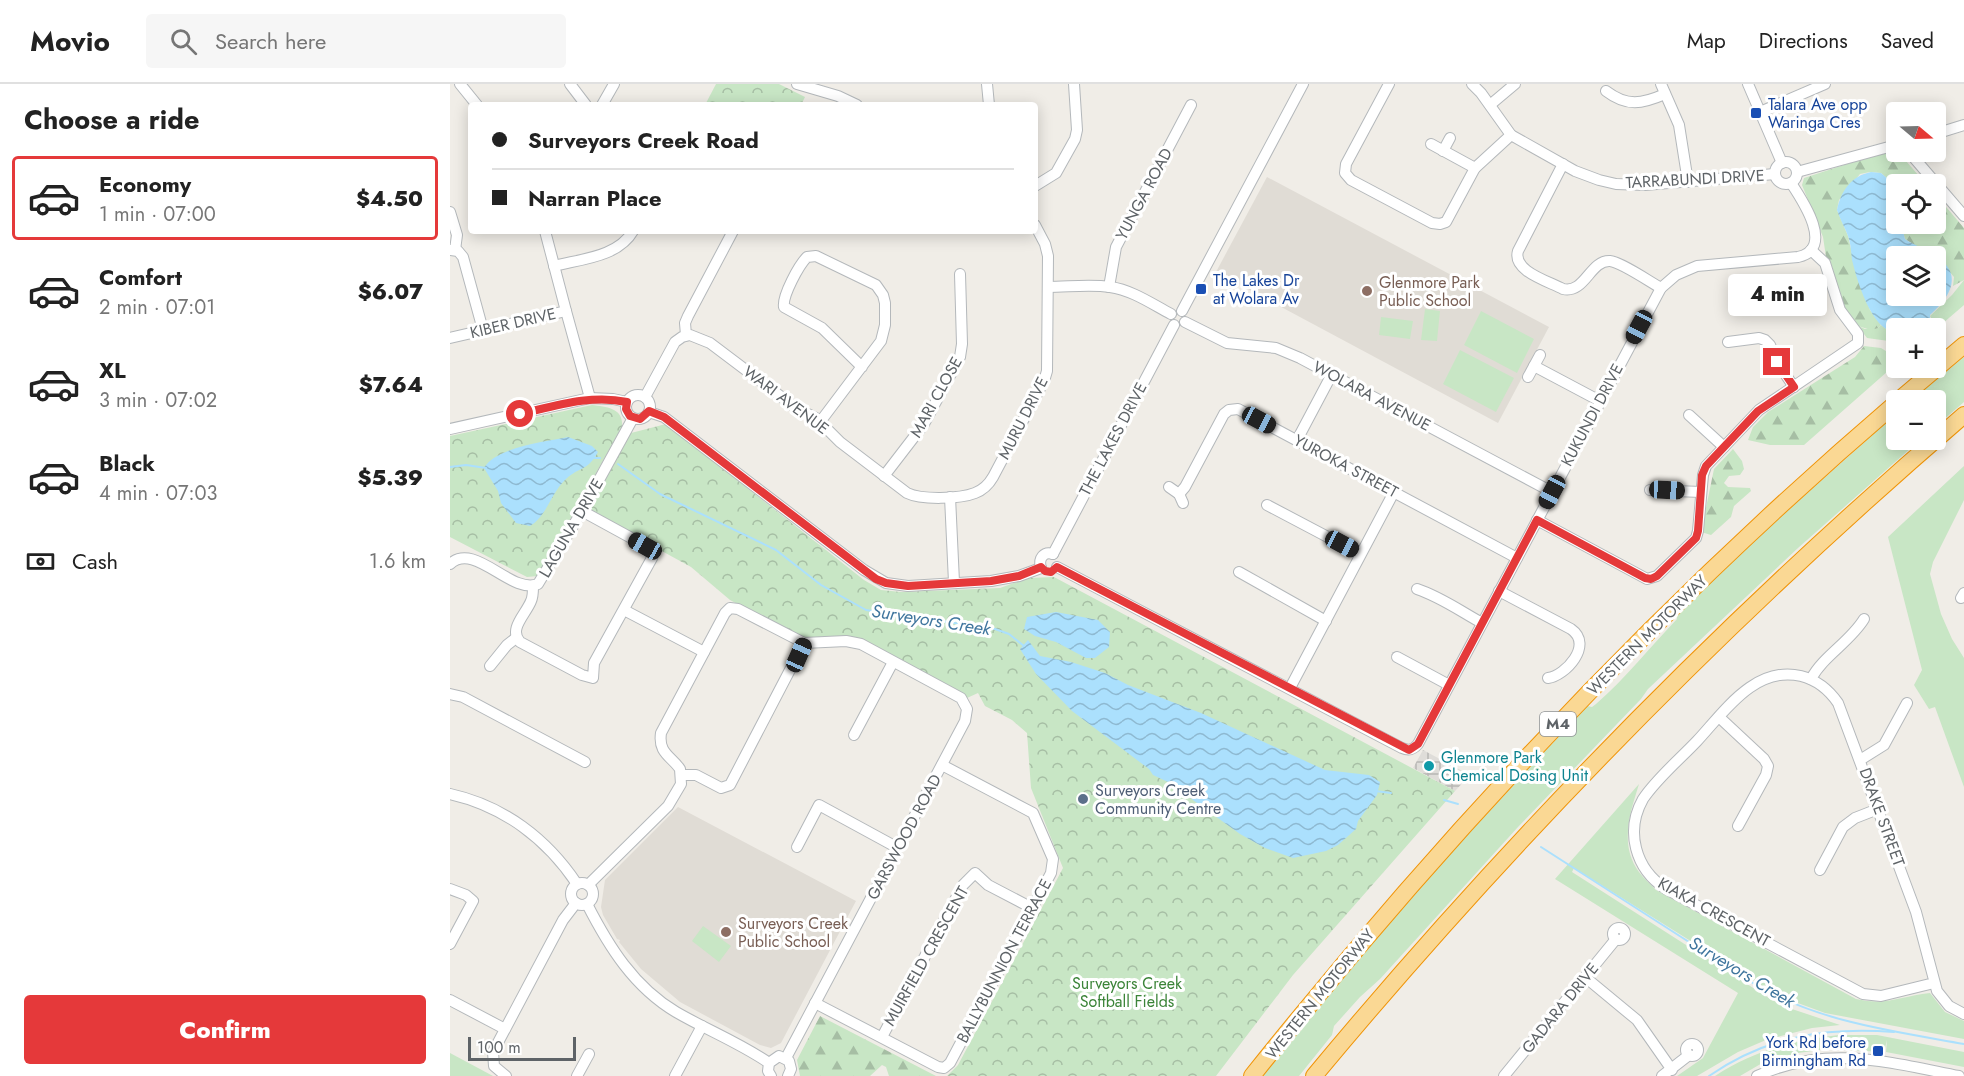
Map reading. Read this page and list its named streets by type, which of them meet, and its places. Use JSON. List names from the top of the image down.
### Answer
{
  "streets": {
    "highway": ["WESTERN MOTORWAY", "M4"],
    "street": [
      "TARRABUNDI DRIVE",
      "YUNGA ROAD",
      "KIBER DRIVE",
      "WOLARA AVENUE",
      "MARI CLOSE",
      "WARI AVENUE",
      "KUKUNDI DRIVE",
      "MURU DRIVE",
      "THE LAKES DRIVE",
      "YUROKA STREET",
      "LAGUNA DRIVE",
      "DRAKE STREET",
      "GARSWOOD ROAD",
      "KIAKA CRESCENT",
      "MUIRFIELD CRESCENT",
      "BALLYBUNNION TERRACE",
      "GADARA DRIVE"
    ]
  },
  "crossings": [
    ["YUNGA ROAD", "WOLARA AVENUE"],
    ["WOLARA AVENUE", "KUKUNDI DRIVE"],
    ["WOLARA AVENUE", "MURU DRIVE"],
    ["WOLARA AVENUE", "THE LAKES DRIVE"],
    ["MARI CLOSE", "WARI AVENUE"],
    ["WARI AVENUE", "MURU DRIVE"],
    ["KUKUNDI DRIVE", "YUROKA STREET"],
    ["DRAKE STREET", "KIAKA CRESCENT"],
    ["GARSWOOD ROAD", "BALLYBUNNION TERRACE"],
    ["MUIRFIELD CRESCENT", "BALLYBUNNION TERRACE"]
  ],
  "water": ["Surveyors Creek"],
  "parks": ["Surveyors Creek Softball Fields"],
  "places": {
    "transit": ["Talara Ave opp Waringa Cres", "The Lakes Dr at Wolara Av", "York Rd before Birmingham Rd"],
    "other": [
      "Glenmore Park Public School",
      "Glenmore Park Chemical Dosing Unit",
      "Surveyors Creek Community Centre",
      "Surveyors Creek Public School"
    ]
  },
  "scale_bar": "100 m",
  "north": "right",
  "page": {
    "header": "Movio",
    "search": "Search here",
    "nav": ["Map", "Directions", "Saved"],
    "heading": "Choose a ride",
    "map_buttons": ["+", "−"],
    "banner": ["Surveyors Creek Road", "Narran Place"],
    "list": [
      {
        "name": "Economy",
        "note": "1 min · 07:00",
        "value": "$4.50"
      },
      {
        "name": "Comfort",
        "note": "2 min · 07:01",
        "value": "$6.07"
      },
      {
        "name": "XL",
        "note": "3 min · 07:02",
        "value": "$7.64"
      },
      {
        "name": "Black",
        "note": "4 min · 07:03",
        "value": "$5.39"
      }
    ],
    "bubble": "4 min",
    "pay": ["Cash", "1.6 km"],
    "buttons": "Confirm",
    "scale": "100 m"
  }
}
